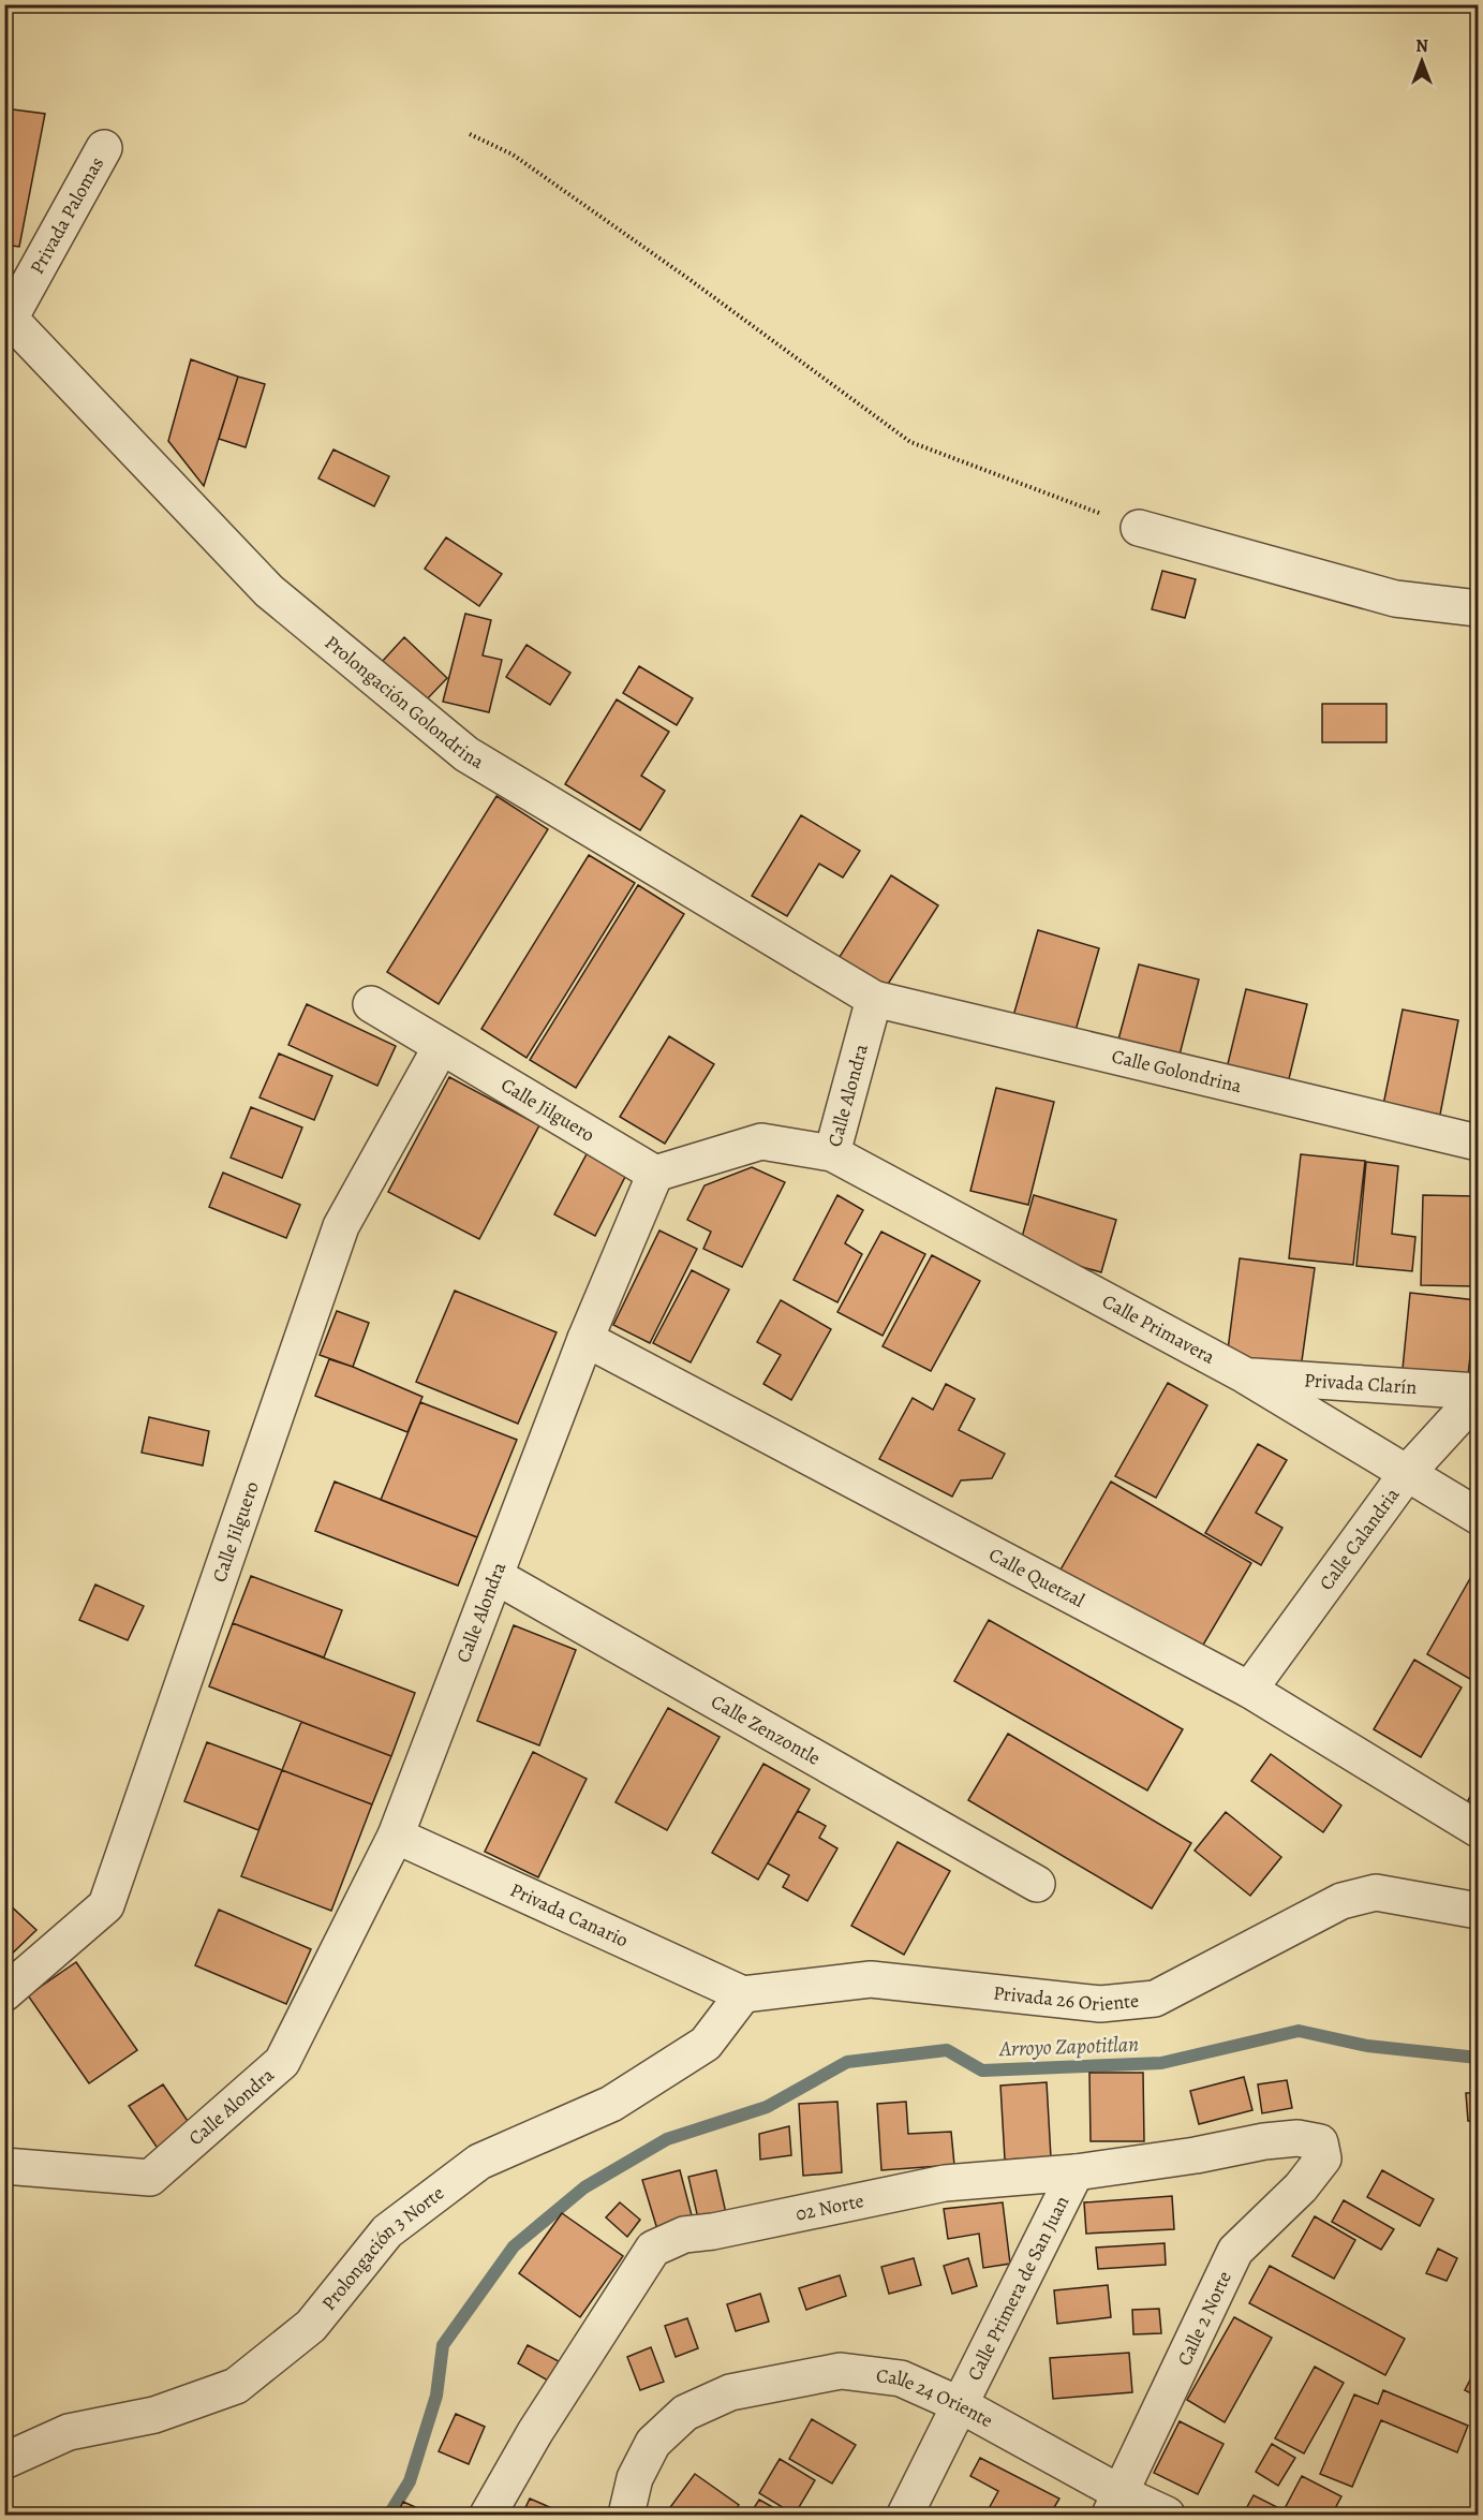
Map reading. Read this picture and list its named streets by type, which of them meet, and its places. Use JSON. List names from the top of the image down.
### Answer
{
  "streets": {
    "street": [
      "Privada Palomas",
      "Prolongación Golondrina",
      "Calle Golondrina",
      "Calle Alondra",
      "Calle Jilguero",
      "Calle Primavera",
      "Privada Clarín",
      "Calle Calandria",
      "Calle Quetzal",
      "Calle Zenzontle",
      "Privada Canario",
      "Privada 26 Oriente",
      "02 Norte",
      "Prolongación 3 Norte",
      "Calle Primera de San Juan",
      "Calle 2 Norte",
      "Calle 24 Oriente"
    ]
  },
  "crossings": [
    ["Privada Palomas", "Prolongación Golondrina"],
    ["Prolongación Golondrina", "Calle Golondrina"],
    ["Prolongación Golondrina", "Calle Alondra"],
    ["Calle Golondrina", "Calle Alondra"],
    ["Calle Alondra", "Calle Jilguero"],
    ["Calle Alondra", "Calle Primavera"],
    ["Calle Alondra", "Calle Quetzal"],
    ["Calle Alondra", "Calle Zenzontle"],
    ["Calle Alondra", "Privada Canario"],
    ["Calle Primavera", "Privada Clarín"],
    ["Calle Primavera", "Calle Calandria"],
    ["Privada Clarín", "Calle Calandria"],
    ["Calle Calandria", "Calle Quetzal"],
    ["Privada Canario", "Privada 26 Oriente"],
    ["Privada Canario", "Prolongación 3 Norte"],
    ["Privada 26 Oriente", "Prolongación 3 Norte"],
    ["02 Norte", "Calle Primera de San Juan"],
    ["02 Norte", "Calle 2 Norte"],
    ["Calle Primera de San Juan", "Calle 24 Oriente"],
    ["Calle 2 Norte", "Calle 24 Oriente"]
  ],
  "water": ["Arroyo Zapotitlan"],
  "north": "top"
}
